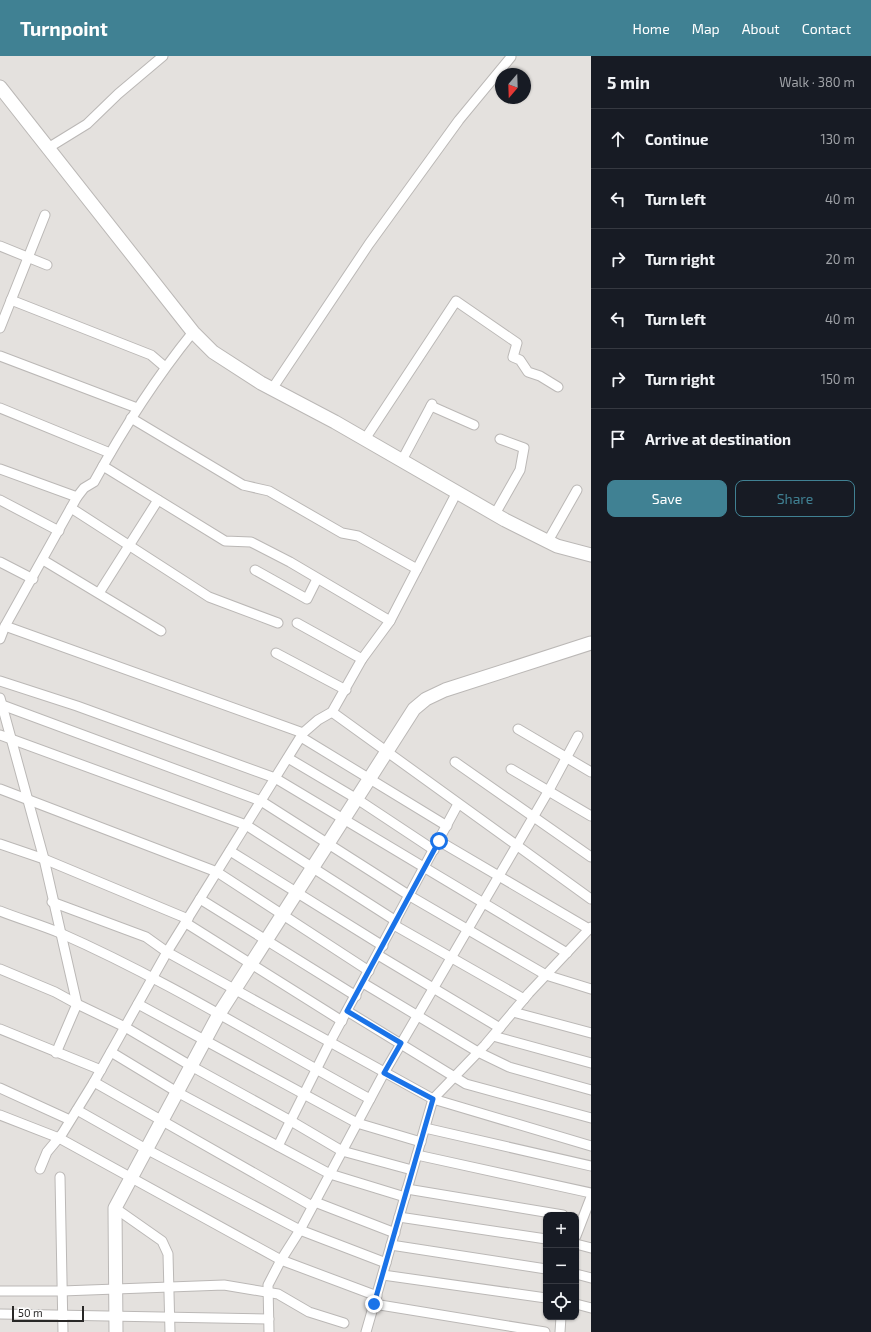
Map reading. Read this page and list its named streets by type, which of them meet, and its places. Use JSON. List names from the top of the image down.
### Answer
{
  "scale_bar": "50 m",
  "north": "bottom",
  "page": {
    "header": "Turnpoint",
    "nav": [
      "Home",
      "Map",
      "About",
      "Contact"
    ],
    "heading": ["5 min", "Walk · 380 m"],
    "list": [
      ["Continue", "130 m"],
      ["Turn left", "40 m"],
      ["Turn right", "20 m"],
      ["Turn left", "40 m"],
      ["Turn right", "150 m"],
      "Arrive at destination"
    ],
    "buttons": ["Save", "Share"],
    "map_buttons": ["+", "−"],
    "scale": "50 m"
  }
}
